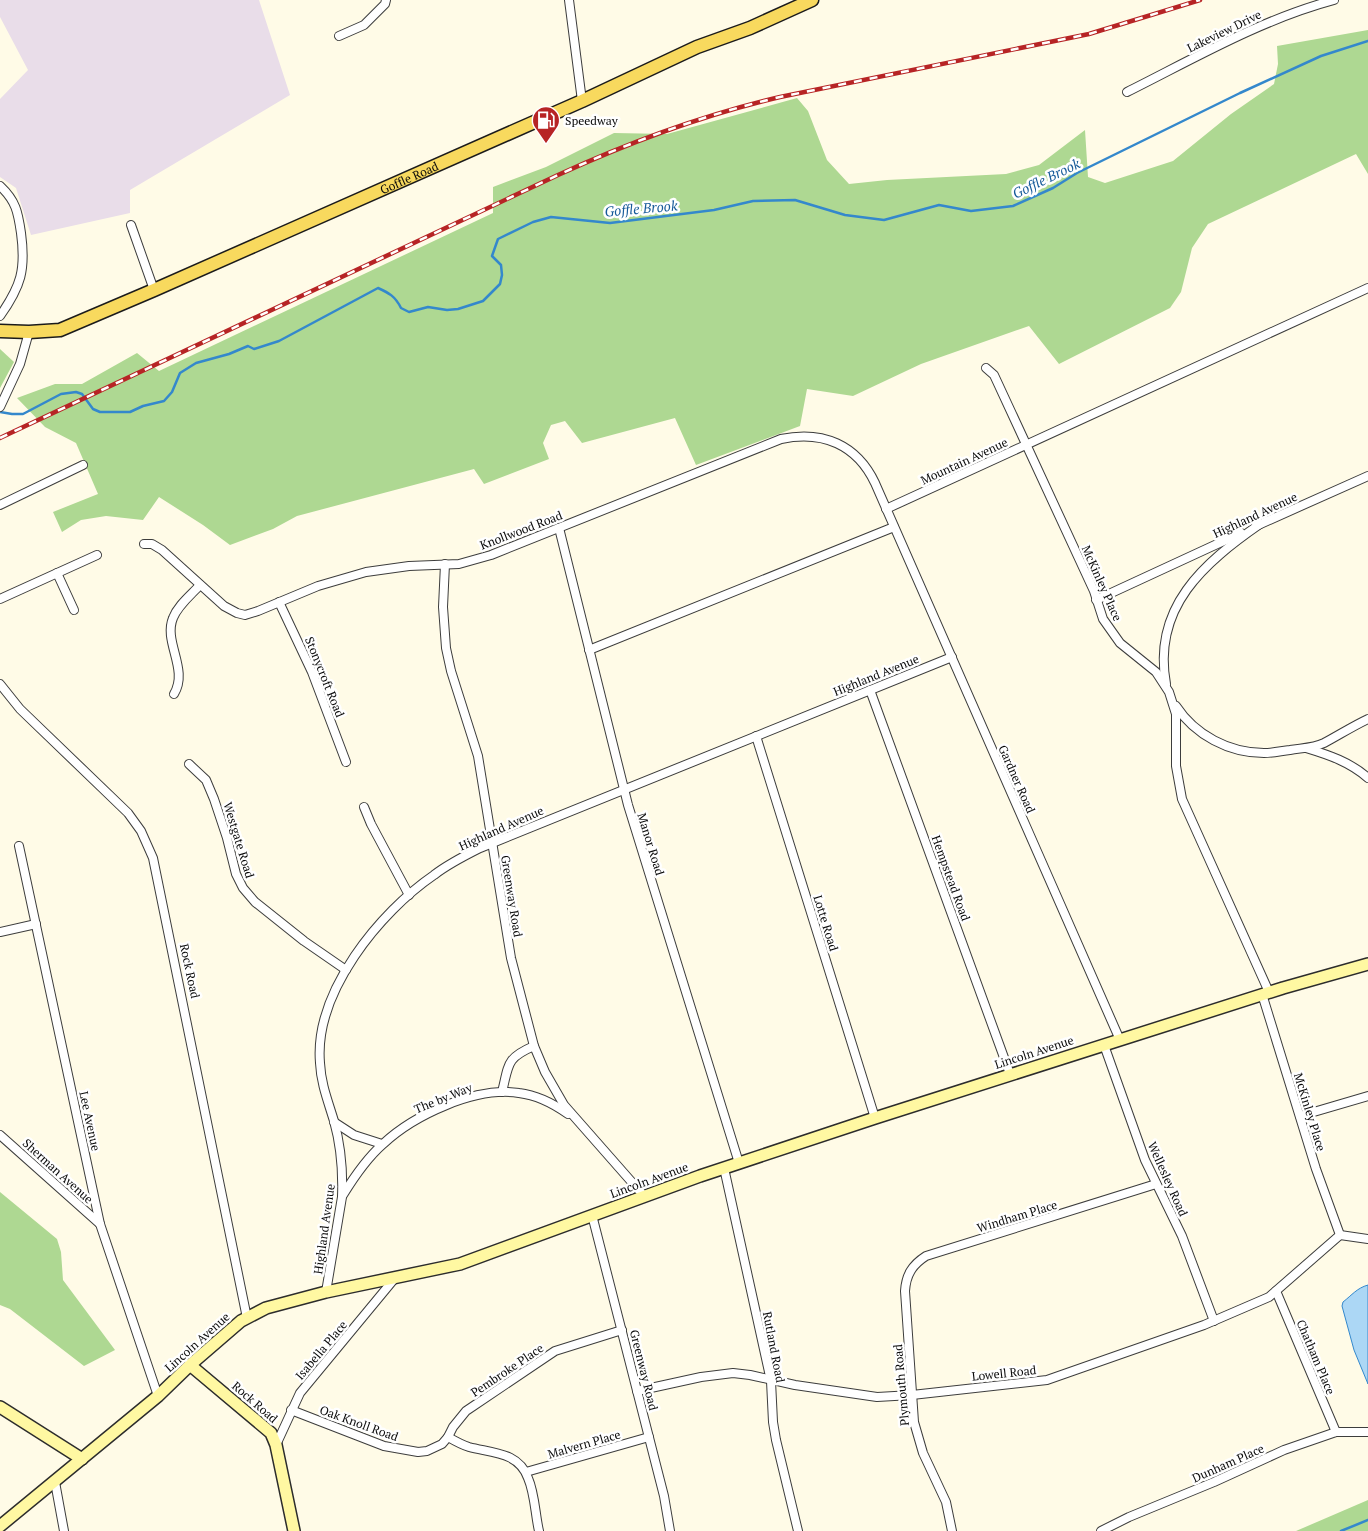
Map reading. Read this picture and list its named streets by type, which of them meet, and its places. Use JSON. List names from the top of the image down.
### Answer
{
  "streets": {
    "main road": ["Goffle Road", "Rock Road", "Lincoln Avenue"],
    "street": [
      "Lakeview Drive",
      "Mountain Avenue",
      "Highland Avenue",
      "Knollwood Road",
      "McKinley Place",
      "Stonycroft Road",
      "Gardner Road",
      "Westgate Road",
      "Manor Road",
      "Hempstead Road",
      "Greenway Road",
      "Lotte Road",
      "The by Way",
      "Lee Avenue",
      "Sherman Avenue",
      "Wellesley Road",
      "Windham Place",
      "Rutland Road",
      "Isabella Place",
      "Chatham Place",
      "Pembroke Place",
      "Lowell Road",
      "Plymouth Road",
      "Oak Knoll Road",
      "Malvern Place",
      "Dunham Place"
    ]
  },
  "crossings": [
    ["Mountain Avenue", "Knollwood Road"],
    ["Mountain Avenue", "McKinley Place"],
    ["Highland Avenue", "McKinley Place"],
    ["Highland Avenue", "Gardner Road"],
    ["Highland Avenue", "Westgate Road"],
    ["Highland Avenue", "Manor Road"],
    ["Highland Avenue", "Hempstead Road"],
    ["Highland Avenue", "Greenway Road"],
    ["Highland Avenue", "Lotte Road"],
    ["Highland Avenue", "Lincoln Avenue"],
    ["Highland Avenue", "The by Way"],
    ["Knollwood Road", "Stonycroft Road"],
    ["Knollwood Road", "Manor Road"],
    ["Knollwood Road", "Greenway Road"],
    ["McKinley Place", "Lincoln Avenue"],
    ["McKinley Place", "Lowell Road"],
    ["Gardner Road", "Lincoln Avenue"],
    ["Manor Road", "Lincoln Avenue"],
    ["Hempstead Road", "Lincoln Avenue"],
    ["Greenway Road", "Lincoln Avenue"],
    ["Greenway Road", "The by Way"],
    ["Greenway Road", "Pembroke Place"],
    ["Greenway Road", "Lowell Road"],
    ["Greenway Road", "Malvern Place"],
    ["Lotte Road", "Lincoln Avenue"],
    ["Rock Road", "Lincoln Avenue"],
    ["Rock Road", "Isabella Place"],
    ["Lincoln Avenue", "Lee Avenue"],
    ["Lincoln Avenue", "Wellesley Road"],
    ["Lincoln Avenue", "Rutland Road"],
    ["Lincoln Avenue", "Isabella Place"],
    ["Lee Avenue", "Sherman Avenue"],
    ["Wellesley Road", "Windham Place"],
    ["Wellesley Road", "Lowell Road"],
    ["Windham Place", "Plymouth Road"],
    ["Rutland Road", "Lowell Road"],
    ["Isabella Place", "Oak Knoll Road"],
    ["Chatham Place", "Lowell Road"],
    ["Chatham Place", "Dunham Place"],
    ["Pembroke Place", "Oak Knoll Road"],
    ["Lowell Road", "Plymouth Road"]
  ],
  "water": ["Goffle Brook"],
  "places": {
    "fuel station": ["Speedway"]
  }
}
